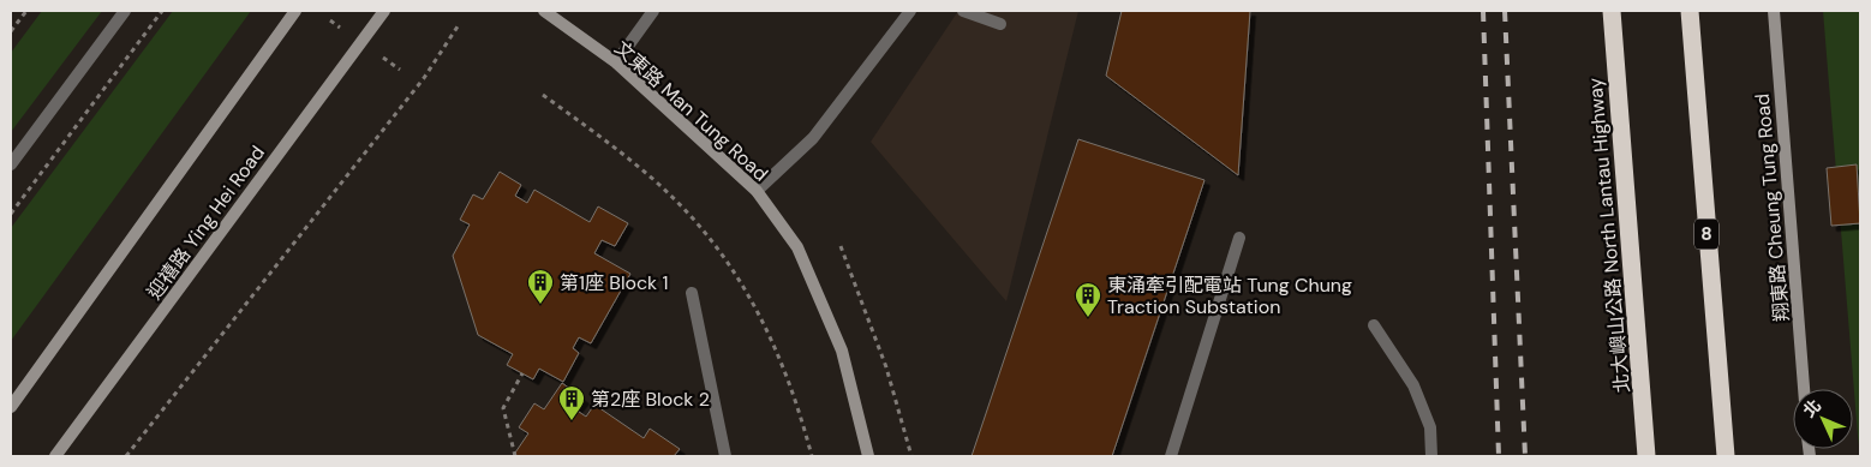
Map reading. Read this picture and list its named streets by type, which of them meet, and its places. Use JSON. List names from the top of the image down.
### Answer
{
  "streets": {
    "highway": ["8", "北大嶼山公路 North Lantau Highway"],
    "main road": ["文東路 Man Tung Road", "翔東路 Cheung Tung Road", "迎禧路 Ying Hei Road"]
  },
  "places": {
    "building": ["第1座 Block 1", "東涌牽引配電站 Tung Chung Traction Substation", "第2座 Block 2"]
  },
  "north": "top left"
}
